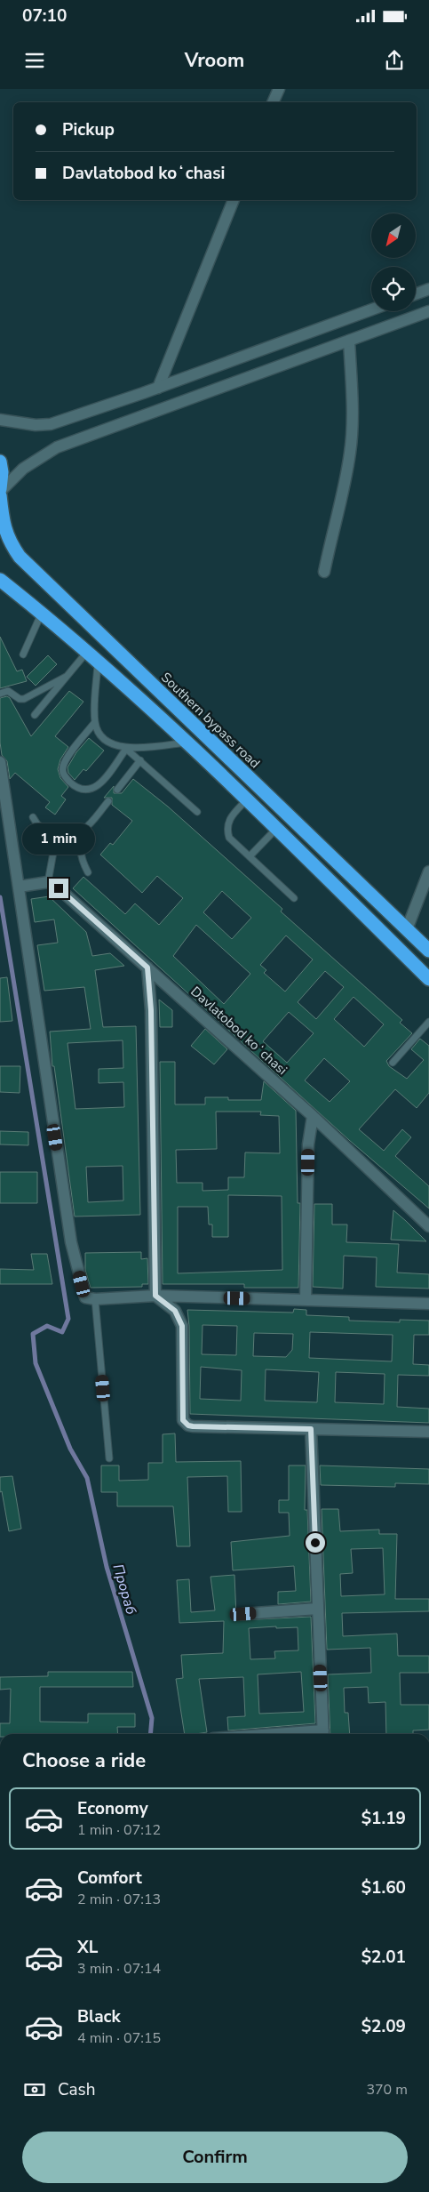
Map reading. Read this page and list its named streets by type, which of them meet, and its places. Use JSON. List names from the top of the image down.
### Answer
{
  "streets": {
    "highway": ["Southern bypass road"],
    "street": ["Davlatobod koʻchasi"]
  },
  "water": ["Прораб"],
  "north": "bottom left",
  "page": {
    "status": "07:10",
    "header": "Vroom",
    "banner": ["Pickup", "Davlatobod koʻchasi"],
    "bubble": "1 min",
    "heading": "Choose a ride",
    "list": [
      {
        "name": "Economy",
        "note": "1 min · 07:12",
        "value": "$1.19"
      },
      {
        "name": "Comfort",
        "note": "2 min · 07:13",
        "value": "$1.60"
      },
      {
        "name": "XL",
        "note": "3 min · 07:14",
        "value": "$2.01"
      },
      {
        "name": "Black",
        "note": "4 min · 07:15",
        "value": "$2.09"
      }
    ],
    "pay": ["Cash", "370 m"],
    "buttons": "Confirm"
  }
}
